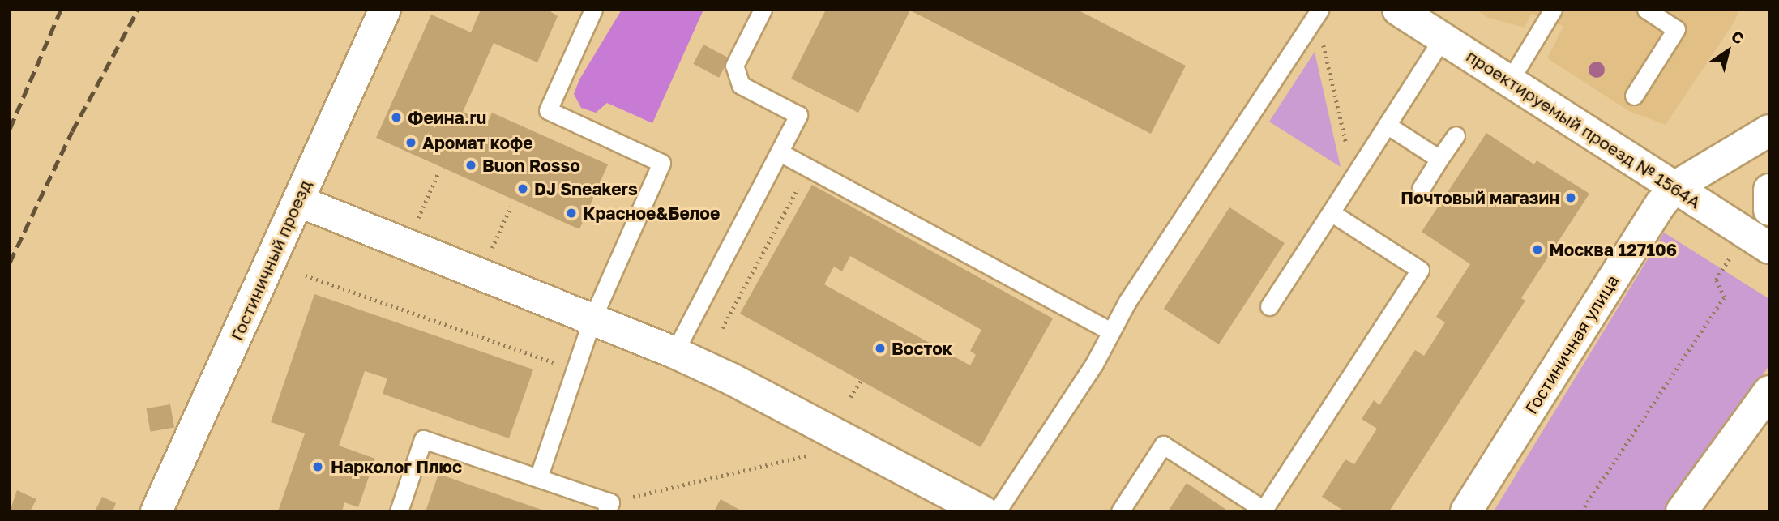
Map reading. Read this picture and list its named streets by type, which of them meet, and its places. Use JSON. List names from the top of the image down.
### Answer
{
  "streets": {
    "street": ["проектируемый проезд № 1564А", "Гостиничный проезд", "Гостиничная улица"]
  },
  "crossings": [
    ["проектируемый проезд № 1564А", "Гостиничная улица"]
  ],
  "places": [
    "Феина.ru",
    "Аромат кофе",
    "Buon Rosso",
    "DJ Sneakers",
    "Почтовый магазин",
    "Красное&Белое",
    "Москва 127106",
    "Восток",
    "Нарколог Плюс"
  ],
  "north": "top right"
}
